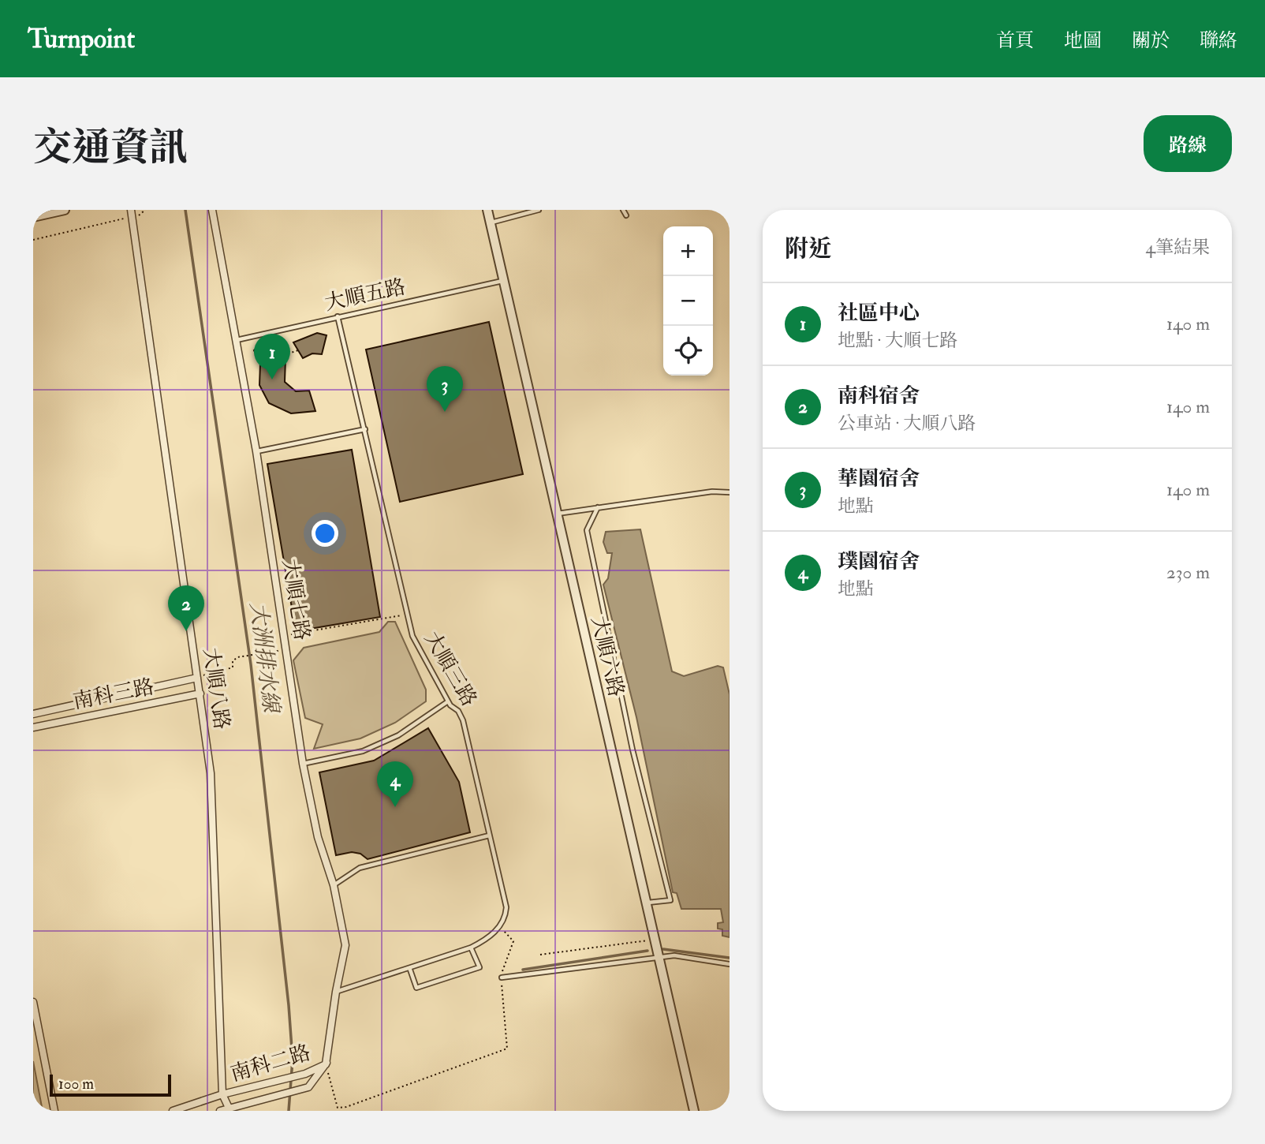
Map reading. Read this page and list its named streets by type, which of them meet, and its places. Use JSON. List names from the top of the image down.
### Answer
{
  "streets": {
    "street": [
      "大順七路",
      "大順六路",
      "大順八路",
      "南科三路",
      "南科二路"
    ],
    "lane": ["大順五路", "大順三路"]
  },
  "crossings": [
    ["大順五路", "大順七路"],
    ["大順五路", "大順六路"],
    ["大順五路", "大順三路"],
    ["大順七路", "南科二路"],
    ["大順八路", "南科三路"],
    ["大順八路", "南科二路"]
  ],
  "water": ["大洲排水線"],
  "scale_bar": "100 m",
  "page": {
    "header": "Turnpoint",
    "nav": [
      "首頁",
      "地圖",
      "關於",
      "聯絡"
    ],
    "buttons": "路線",
    "title": "交通資訊",
    "heading": ["附近", "4筆結果"],
    "map_buttons": ["+", "−"],
    "list": [
      {
        "mark": "1",
        "name": "社區中心",
        "note": "地點 · 大順七路",
        "value": "140 m"
      },
      {
        "mark": "2",
        "name": "南科宿舍",
        "note": "公車站 · 大順八路",
        "value": "140 m"
      },
      {
        "mark": "3",
        "name": "華園宿舍",
        "note": "地點",
        "value": "140 m"
      },
      {
        "mark": "4",
        "name": "璞園宿舍",
        "note": "地點",
        "value": "230 m"
      }
    ],
    "pins": [
      "1",
      "3",
      "2",
      "4"
    ],
    "scale": "100 m"
  }
}
